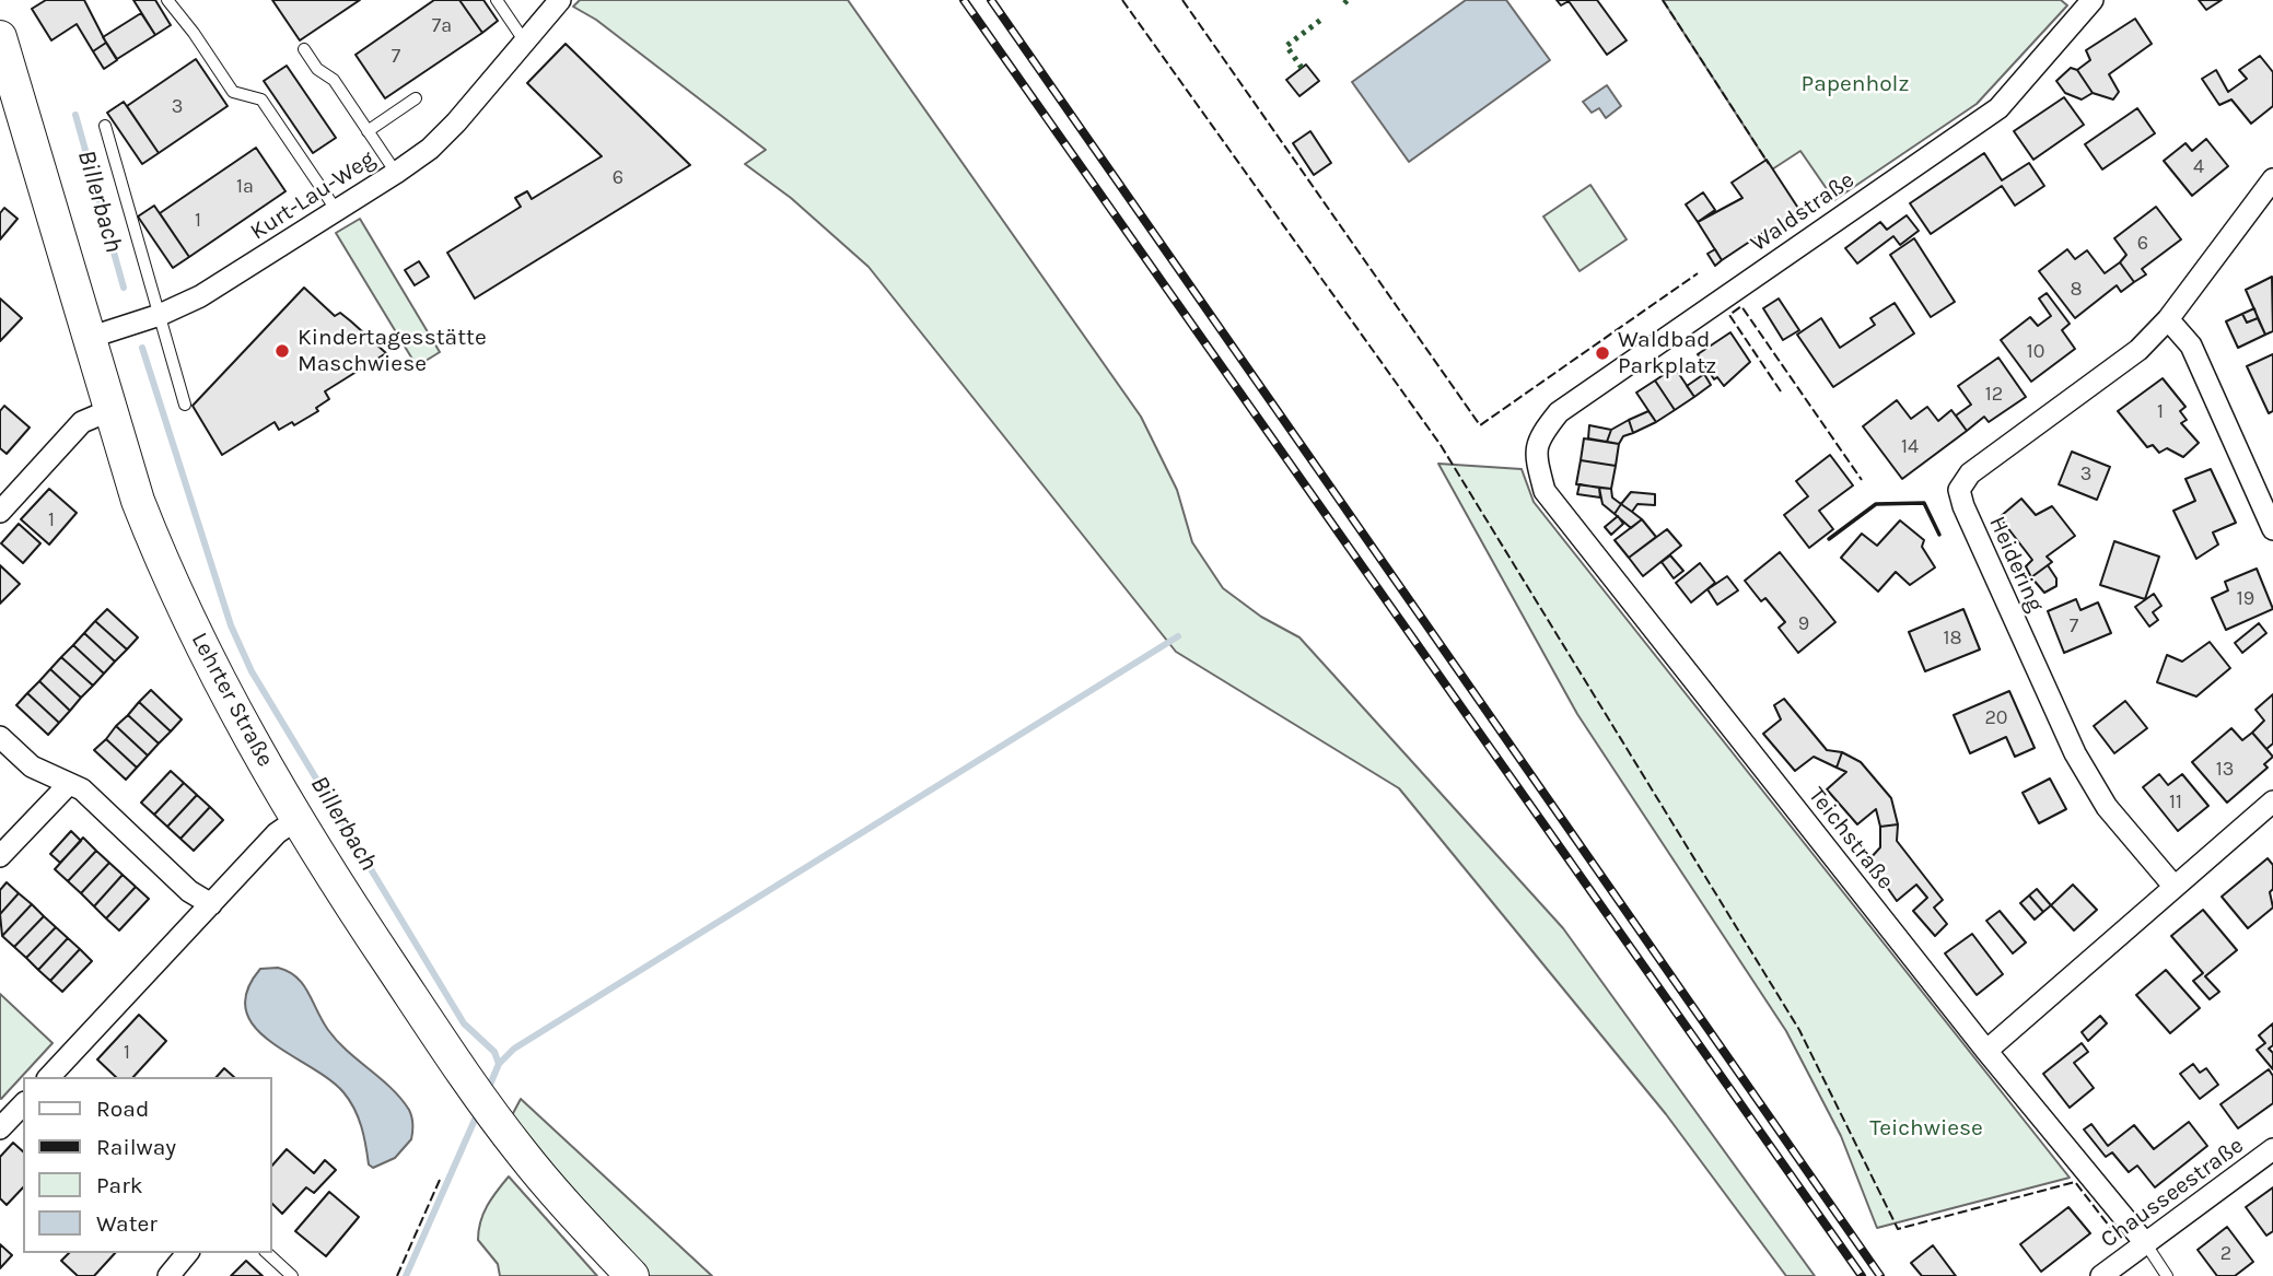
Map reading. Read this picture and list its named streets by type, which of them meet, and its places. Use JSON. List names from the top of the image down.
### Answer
{
  "streets": {
    "main road": ["Lehrter Straße"],
    "street": [
      "Kurt-Lau-Weg",
      "Waldstraße",
      "Heidering",
      "Teichstraße",
      "Chausseestraße"
    ]
  },
  "crossings": [
    ["Kurt-Lau-Weg", "Lehrter Straße"],
    ["Waldstraße", "Teichstraße"],
    ["Teichstraße", "Chausseestraße"]
  ],
  "water": ["Billerbach"],
  "parks": ["Papenholz", "Teichwiese"],
  "places": ["Kindertagesstätte Maschwiese", "Waldbad Parkplatz"],
  "house_numbers": [
    "7a",
    "7",
    "3",
    "4",
    "6",
    "1a",
    "1",
    "6",
    "8",
    "10",
    "12",
    "1",
    "14",
    "3",
    "1",
    "19",
    "9",
    "7",
    "18",
    "20",
    "13",
    "11",
    "1",
    "2"
  ],
  "legend": [
    "Road",
    "Railway",
    "Park",
    "Water"
  ]
}
